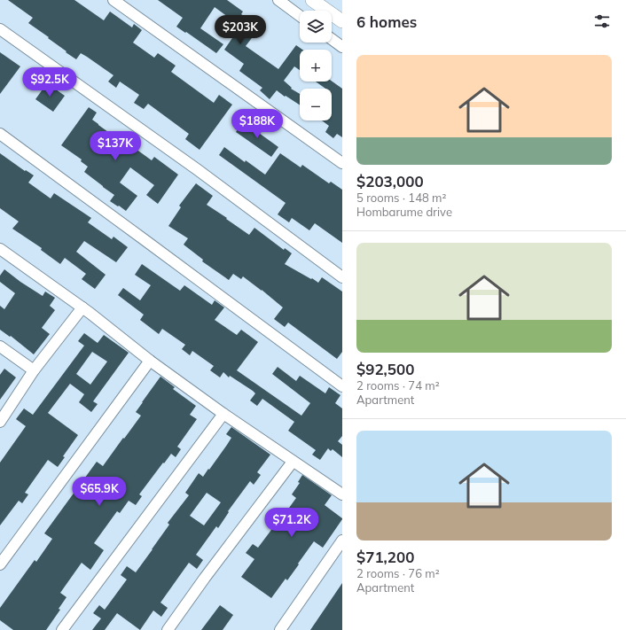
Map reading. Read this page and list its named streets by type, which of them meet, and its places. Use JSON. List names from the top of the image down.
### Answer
{
  "page": {
    "heading": "6 homes",
    "map_buttons": ["+", "−"],
    "price": [
      "$203K",
      "$92.5K",
      "$188K",
      "$137K",
      "$65.9K",
      "$71.2K"
    ],
    "list": [
      {
        "name": "$203,000",
        "note": "5 rooms · 148 m² · Hombarume drive"
      },
      {
        "name": "$92,500",
        "note": "2 rooms · 74 m² · Apartment"
      },
      {
        "name": "$71,200",
        "note": "2 rooms · 76 m² · Apartment"
      }
    ]
  }
}
